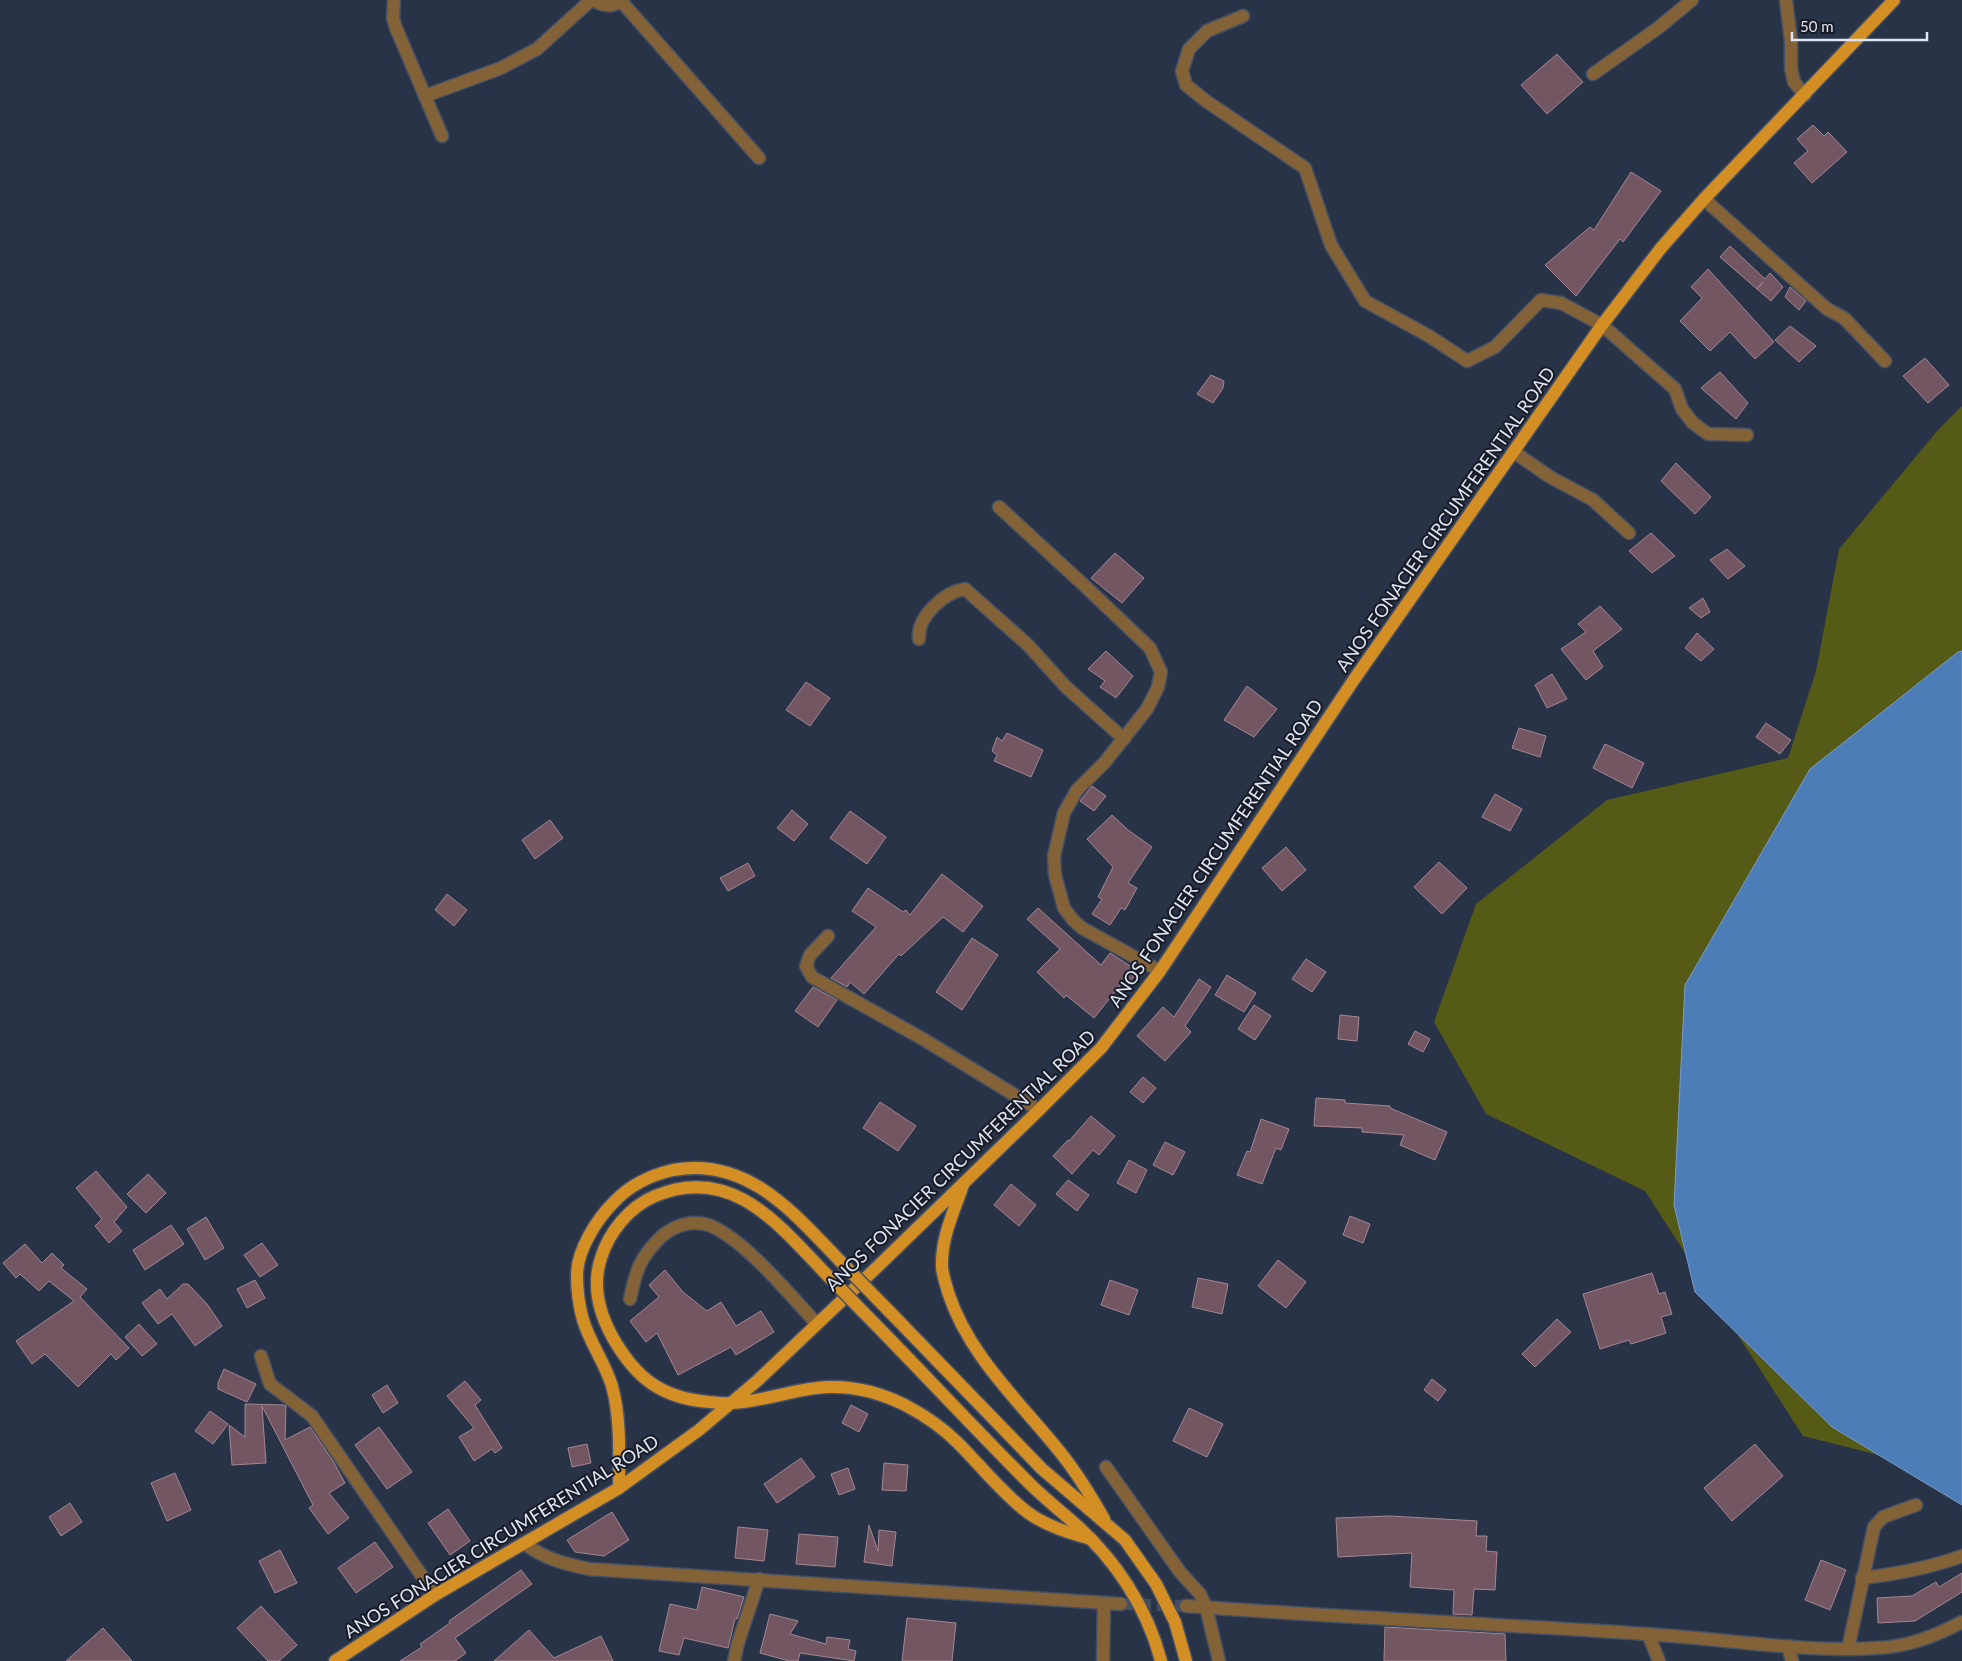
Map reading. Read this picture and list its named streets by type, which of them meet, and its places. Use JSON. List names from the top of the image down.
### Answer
{
  "streets": {
    "main road": ["ANOS FONACIER CIRCUMFERENTIAL ROAD"]
  },
  "scale_bar": "50 m"
}
